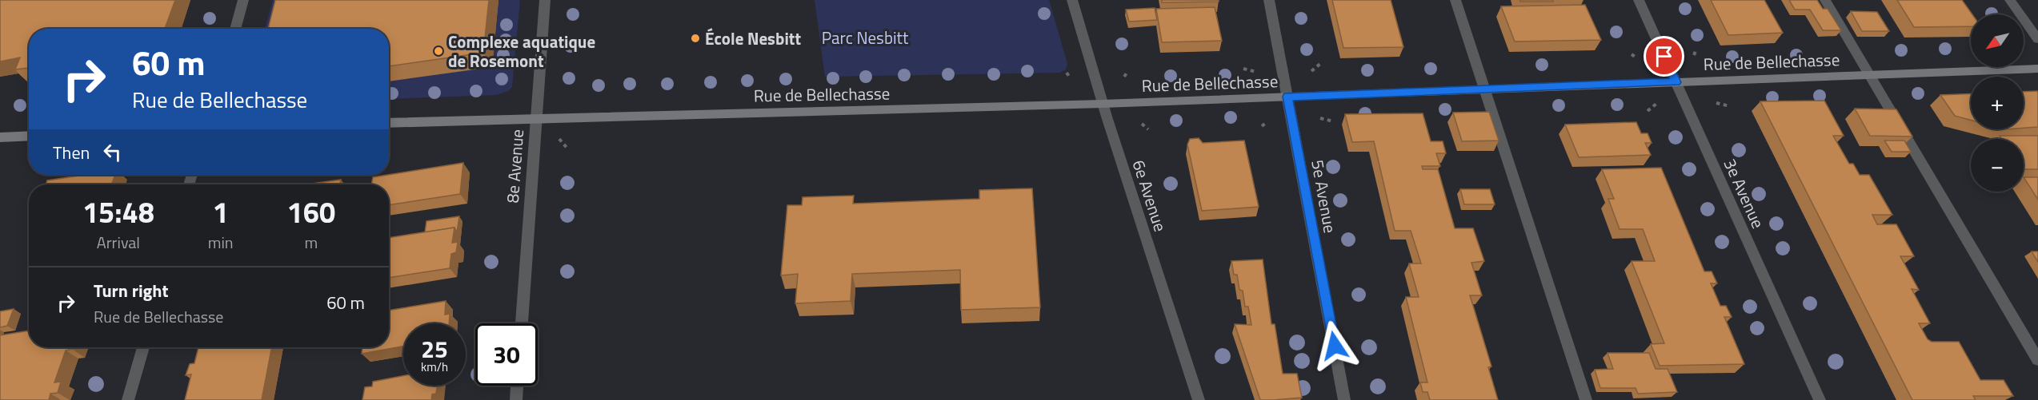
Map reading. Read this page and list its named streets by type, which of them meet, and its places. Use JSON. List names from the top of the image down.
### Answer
{
  "streets": {
    "street": [
      "Rue de Bellechasse",
      "8e Avenue",
      "3e Avenue",
      "6e Avenue",
      "5e Avenue"
    ]
  },
  "crossings": [
    ["Rue de Bellechasse", "8e Avenue"],
    ["Rue de Bellechasse", "3e Avenue"],
    ["Rue de Bellechasse", "6e Avenue"],
    ["Rue de Bellechasse", "5e Avenue"]
  ],
  "parks": ["Parc Nesbitt"],
  "places": ["École Nesbitt", "Complexe aquatique de Rosemont"],
  "north": "bottom left",
  "page": {
    "map_buttons": ["+", "−"],
    "turn": ["60 m", "Rue de Bellechasse"],
    "then": "Then",
    "eta": [
      "15:48",
      "Arrival",
      "1",
      "min",
      "160",
      "m"
    ],
    "list": [
      {
        "name": "Turn right",
        "note": "Rue de Bellechasse",
        "value": "60 m"
      }
    ],
    "speed": "25 km/h",
    "limit": "30"
  }
}
